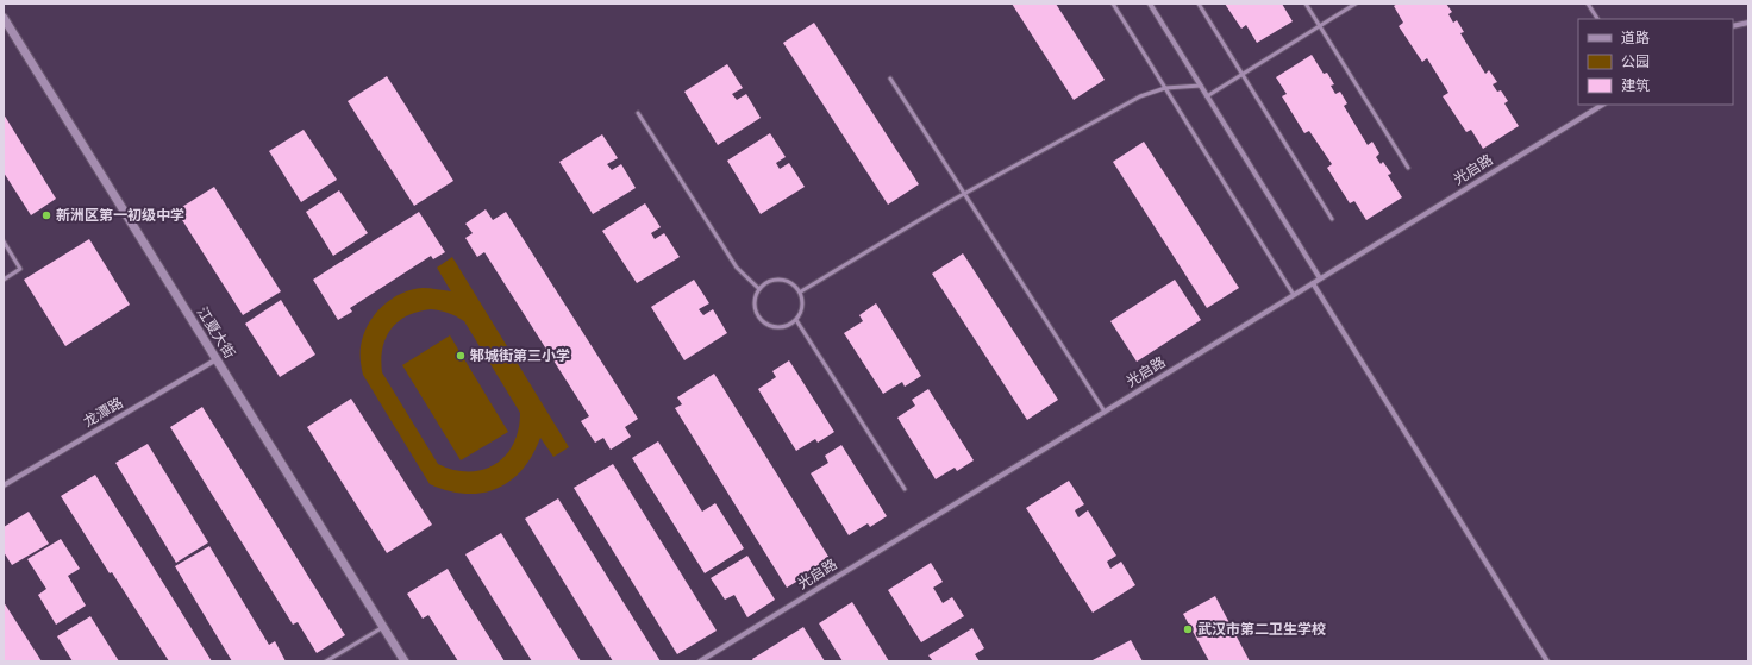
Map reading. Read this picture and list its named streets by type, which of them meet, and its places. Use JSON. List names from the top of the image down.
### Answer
{
  "streets": {
    "street": ["光启路", "江夏大街", "龙潭路"]
  },
  "crossings": [
    ["江夏大街", "龙潭路"]
  ],
  "places": ["新洲区第一初级中学", "邾城街第三小学", "武汉市第二卫生学校"],
  "legend": ["道路", "公园", "建筑"]
}
